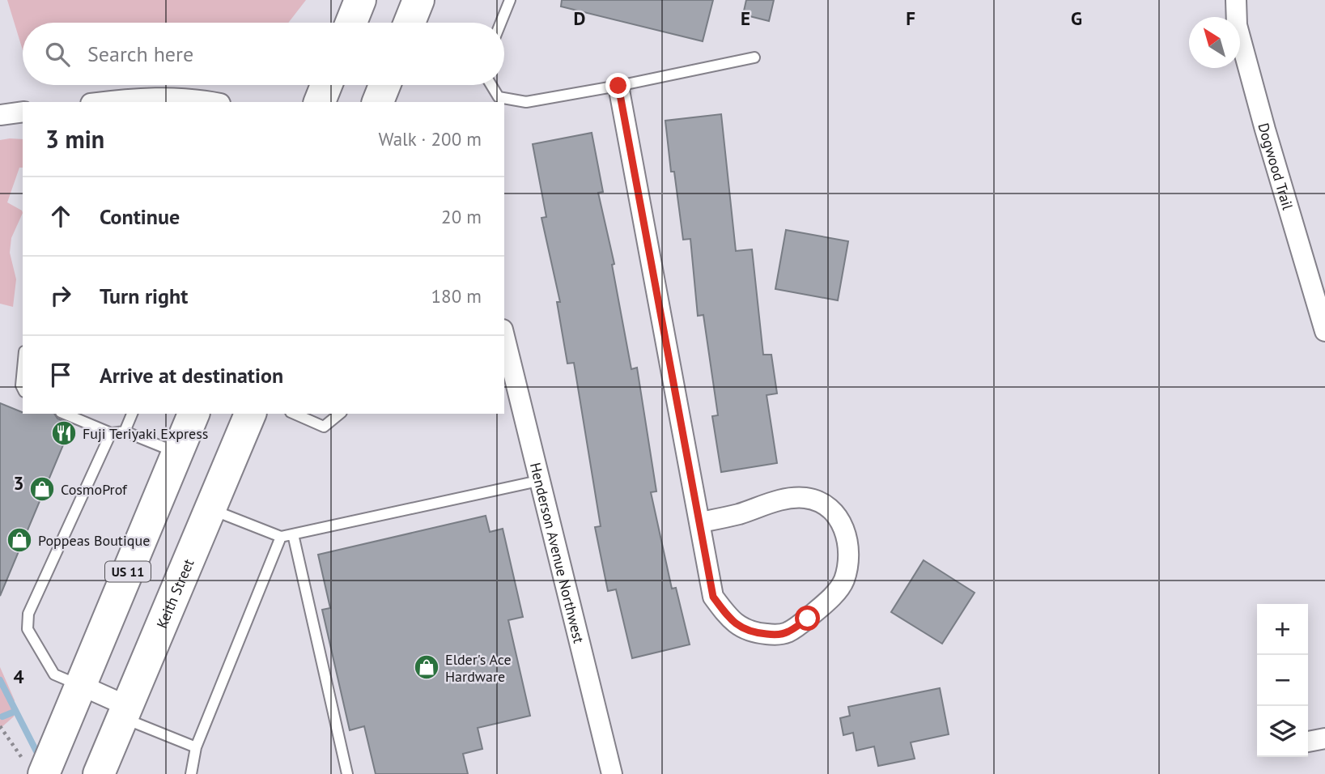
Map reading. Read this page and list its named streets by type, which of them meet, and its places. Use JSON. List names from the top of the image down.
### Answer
{
  "streets": {
    "main road": ["US 11", "Keith Street"],
    "street": ["Dogwood Trail", "Henderson Avenue Northwest"]
  },
  "places": {
    "restaurant": ["Fuji Teriyaki Express"],
    "shop": ["CosmoProf", "Poppeas Boutique", "Elder's Ace Hardware"]
  },
  "north": "top left",
  "page": {
    "search": "Search here",
    "heading": ["3 min", "Walk · 200 m"],
    "list": [
      ["Continue", "20 m"],
      ["Turn right", "180 m"],
      "Arrive at destination"
    ],
    "map_buttons": ["+", "−"]
  },
  "grid": {
    "columns": [
      "D",
      "E",
      "F",
      "G"
    ],
    "rows": ["3", "4"]
  }
}
